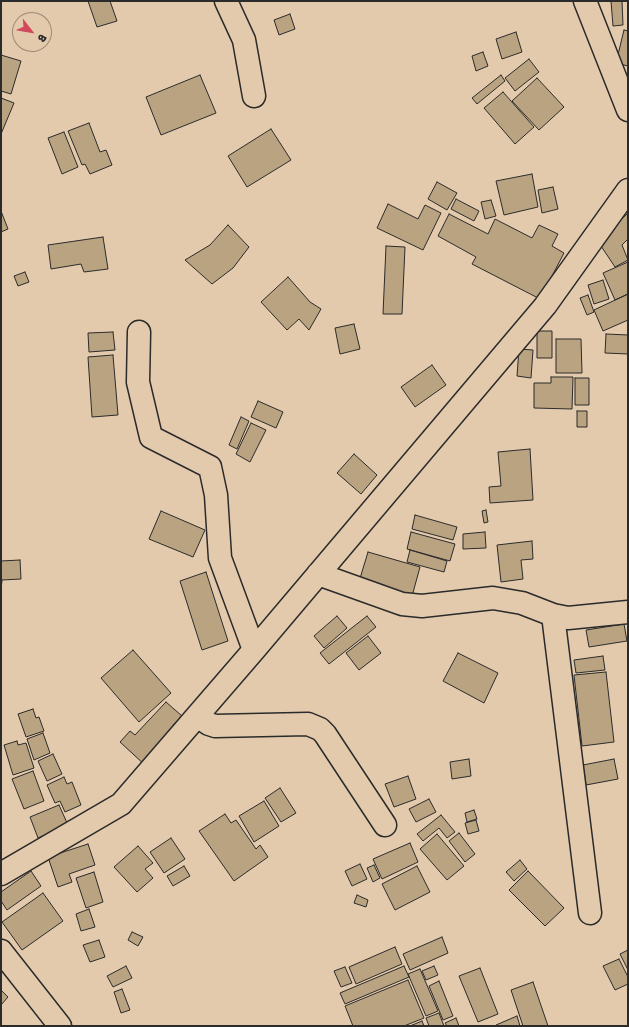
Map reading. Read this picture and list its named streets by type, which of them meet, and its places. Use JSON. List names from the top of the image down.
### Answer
{
  "north": "bottom right"
}
